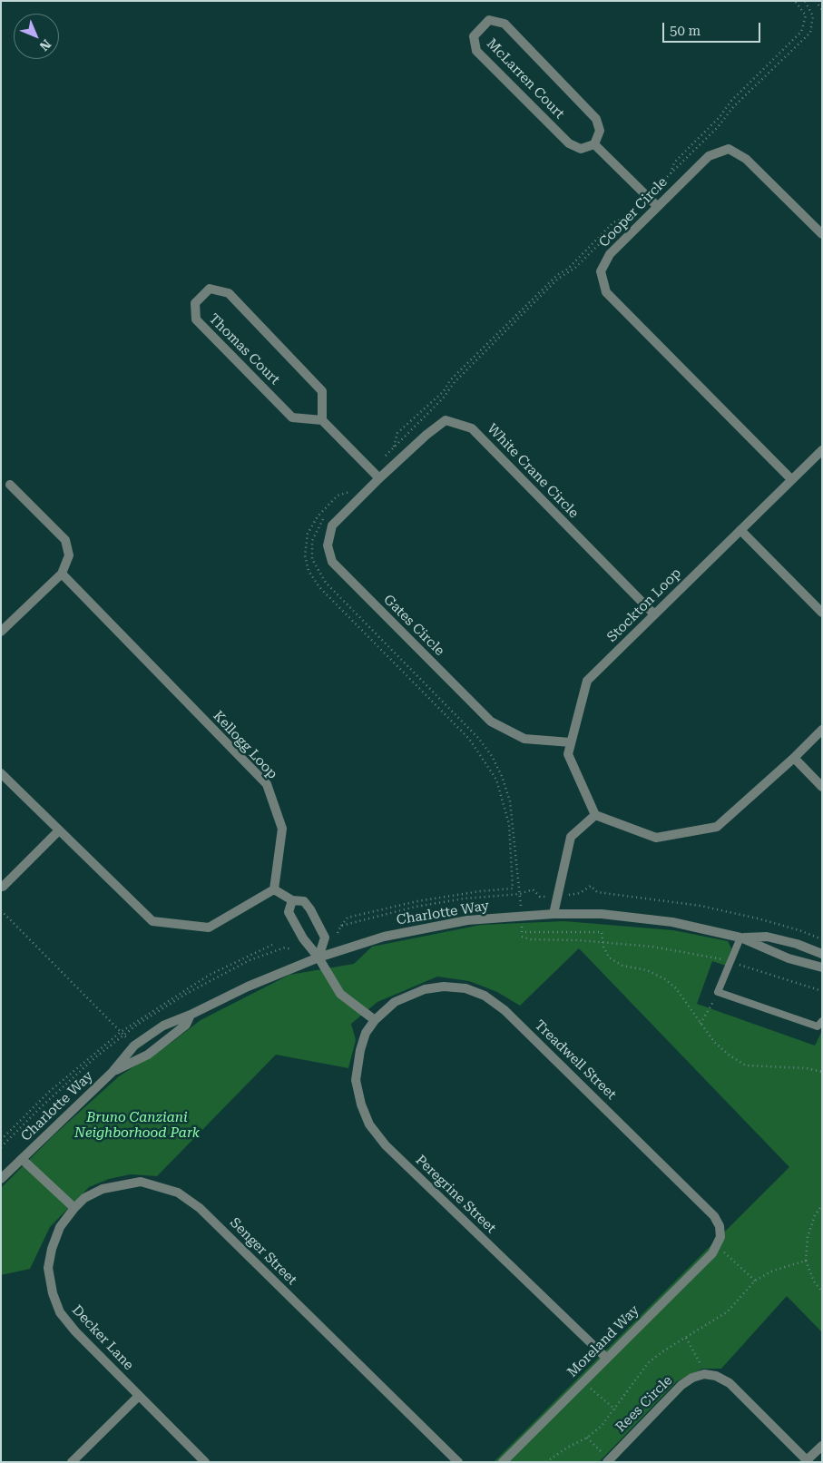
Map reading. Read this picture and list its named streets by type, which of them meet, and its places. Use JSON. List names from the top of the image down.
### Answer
{
  "streets": {
    "street": [
      "McLarren Court",
      "Cooper Circle",
      "Thomas Court",
      "White Crane Circle",
      "Stockton Loop",
      "Gates Circle",
      "Kellogg Loop",
      "Charlotte Way",
      "Treadwell Street",
      "Peregrine Street",
      "Senger Street",
      "Decker Lane",
      "Moreland Way",
      "Rees Circle"
    ]
  },
  "crossings": [
    ["Cooper Circle", "Stockton Loop"],
    ["White Crane Circle", "Stockton Loop"],
    ["White Crane Circle", "Gates Circle"],
    ["Stockton Loop", "Gates Circle"],
    ["Treadwell Street", "Peregrine Street"],
    ["Treadwell Street", "Moreland Way"],
    ["Peregrine Street", "Moreland Way"],
    ["Senger Street", "Decker Lane"]
  ],
  "parks": ["Bruno Canziani Neighborhood Park"],
  "scale_bar": "50 m",
  "north": "bottom right"
}
